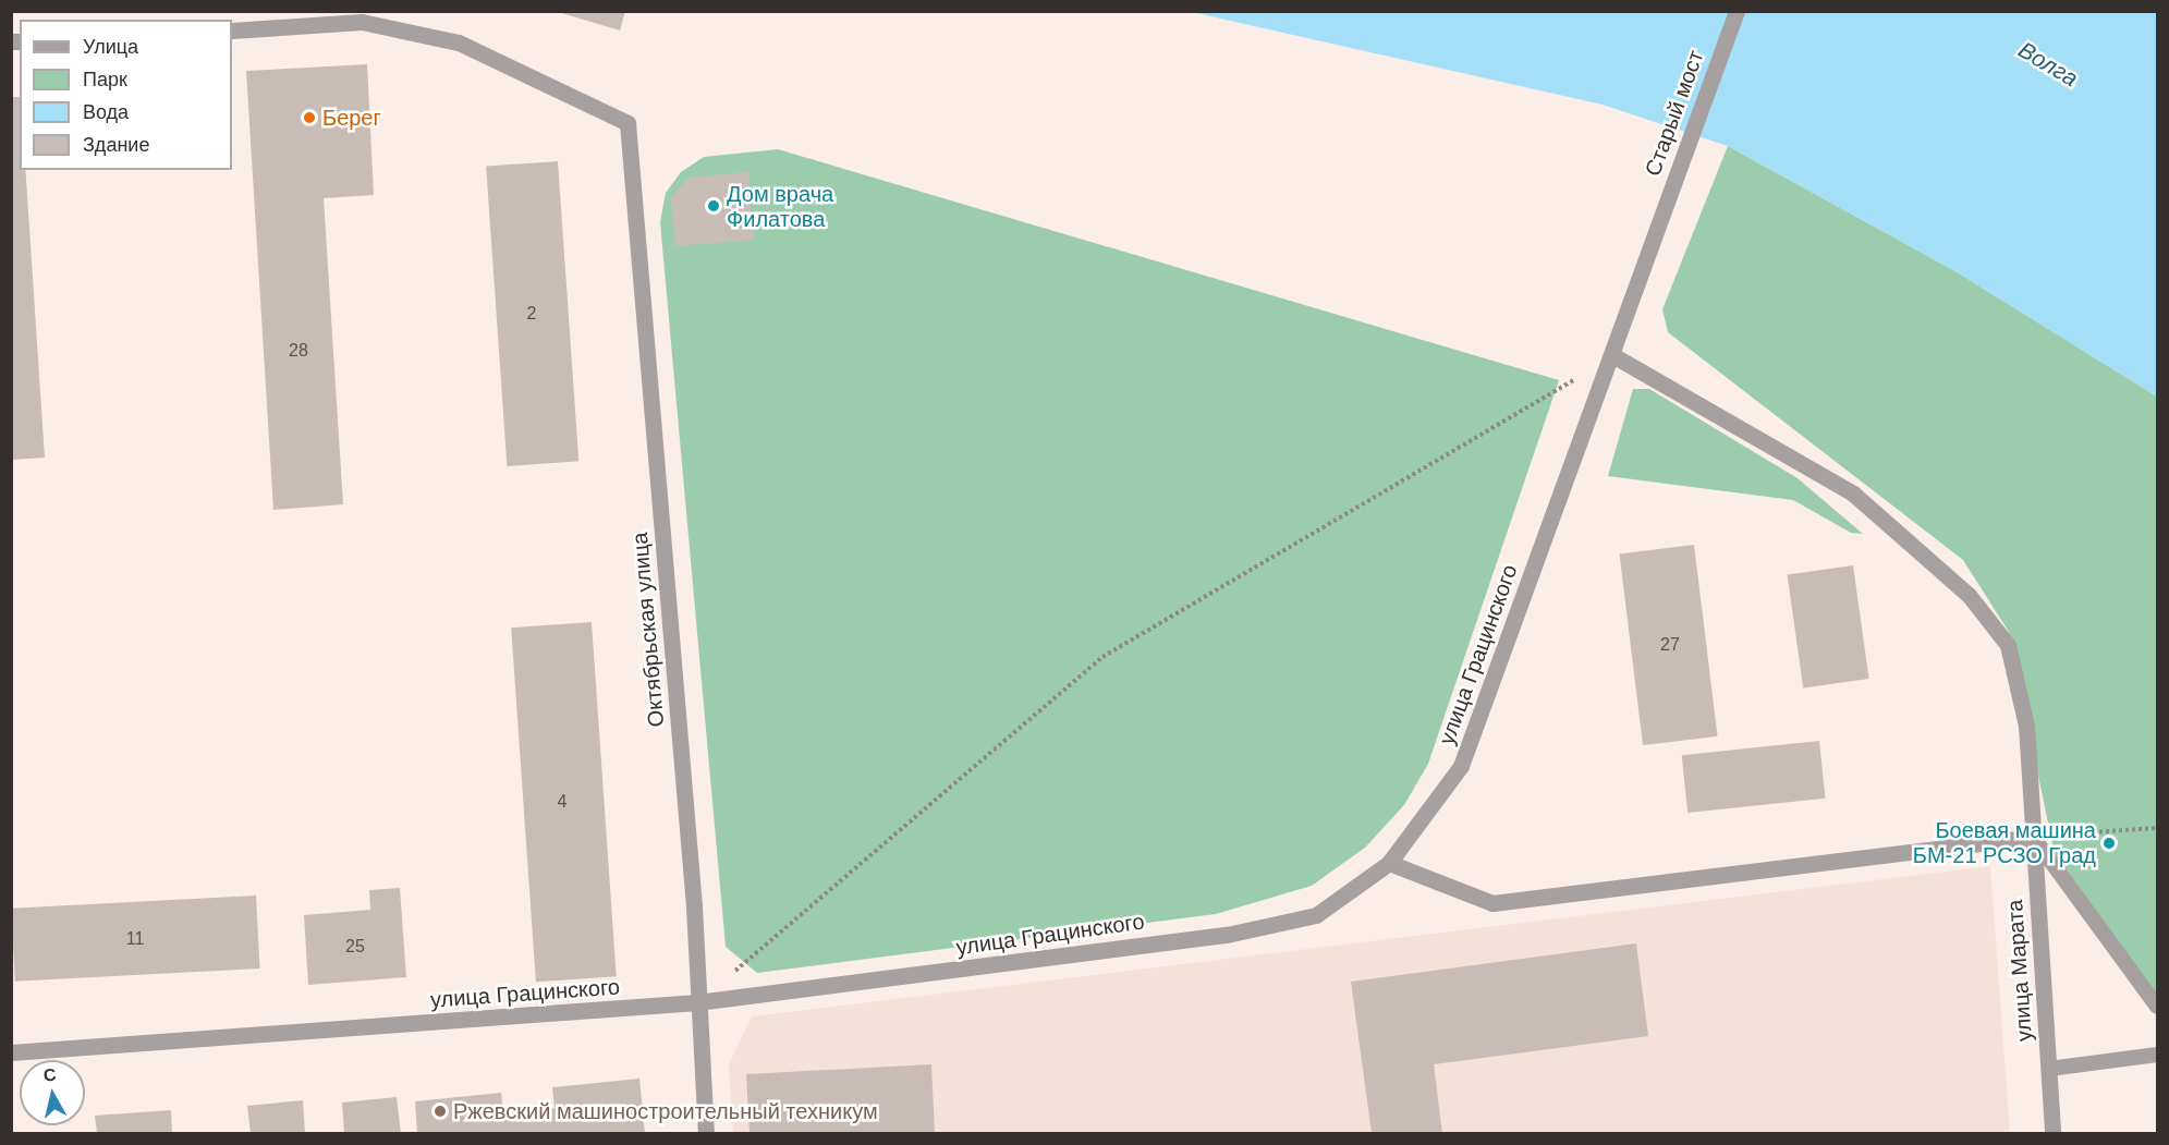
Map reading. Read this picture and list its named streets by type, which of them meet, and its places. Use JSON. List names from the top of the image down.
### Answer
{
  "streets": {
    "street": [
      "Старый мост",
      "Октябрьская улица",
      "улица Грацинского",
      "улица Марата"
    ]
  },
  "crossings": [
    ["Старый мост", "улица Грацинского"],
    ["Октябрьская улица", "улица Грацинского"],
    ["улица Грацинского", "улица Марата"]
  ],
  "water": ["Волга"],
  "places": [
    "Берег",
    "Дом врача Филатова",
    "Боевая машина БМ-21 РСЗО Град",
    "Ржевский машиностроительный техникум"
  ],
  "house_numbers": [
    "2",
    "28",
    "27",
    "4",
    "11",
    "25"
  ],
  "legend": [
    "Улица",
    "Парк",
    "Вода",
    "Здание"
  ],
  "north": "top"
}
